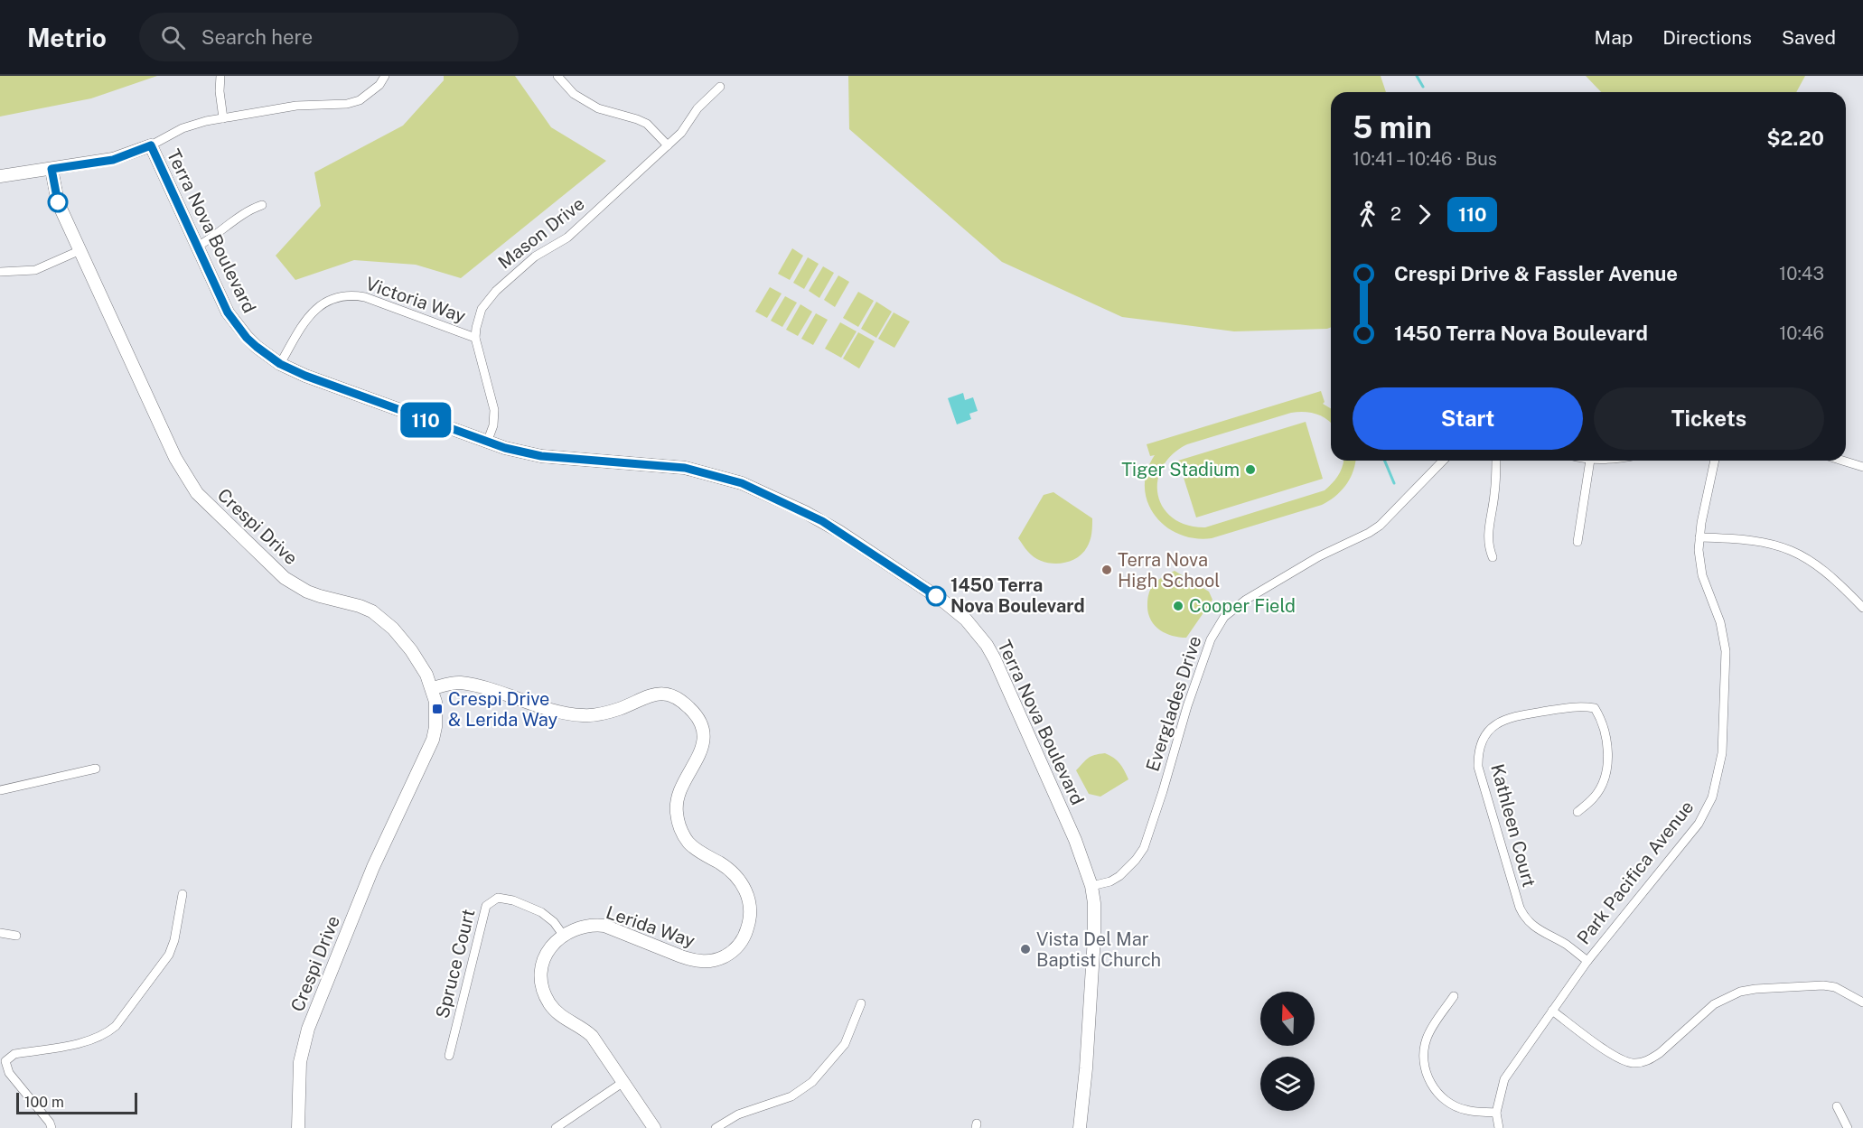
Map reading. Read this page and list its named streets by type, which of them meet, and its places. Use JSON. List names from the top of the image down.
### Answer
{
  "streets": {
    "street": [
      "Terra Nova Boulevard",
      "Mason Drive",
      "Victoria Way",
      "Crespi Drive",
      "Everglades Drive",
      "Kathleen Court",
      "Park Pacifica Avenue",
      "Lerida Way",
      "Spruce Court"
    ]
  },
  "crossings": [
    ["Terra Nova Boulevard", "Mason Drive"],
    ["Terra Nova Boulevard", "Victoria Way"],
    ["Terra Nova Boulevard", "Everglades Drive"],
    ["Mason Drive", "Victoria Way"],
    ["Crespi Drive", "Lerida Way"],
    ["Kathleen Court", "Park Pacifica Avenue"],
    ["Lerida Way", "Spruce Court"]
  ],
  "places": {
    "other": [
      "Tiger Stadium",
      "Terra Nova High School",
      "1450 Terra Nova Boulevard",
      "Cooper Field",
      "Vista Del Mar Baptist Church"
    ],
    "transit": ["Crespi Drive & Lerida Way"]
  },
  "lines": ["bus line 110"],
  "scale_bar": "100 m",
  "north": "top",
  "page": {
    "header": "Metrio",
    "search": "Search here",
    "nav": ["Map", "Directions", "Saved"],
    "on_map": "110",
    "heading": ["5 min", "10:41 – 10:46 · Bus", "$2.20"],
    "legs": ["2", "110"],
    "list": [
      {
        "name": "Crespi Drive & Fassler Avenue",
        "value": "10:43"
      },
      {
        "name": "1450 Terra Nova Boulevard",
        "value": "10:46"
      }
    ],
    "buttons": ["Start", "Tickets"],
    "scale": "100 m"
  }
}
